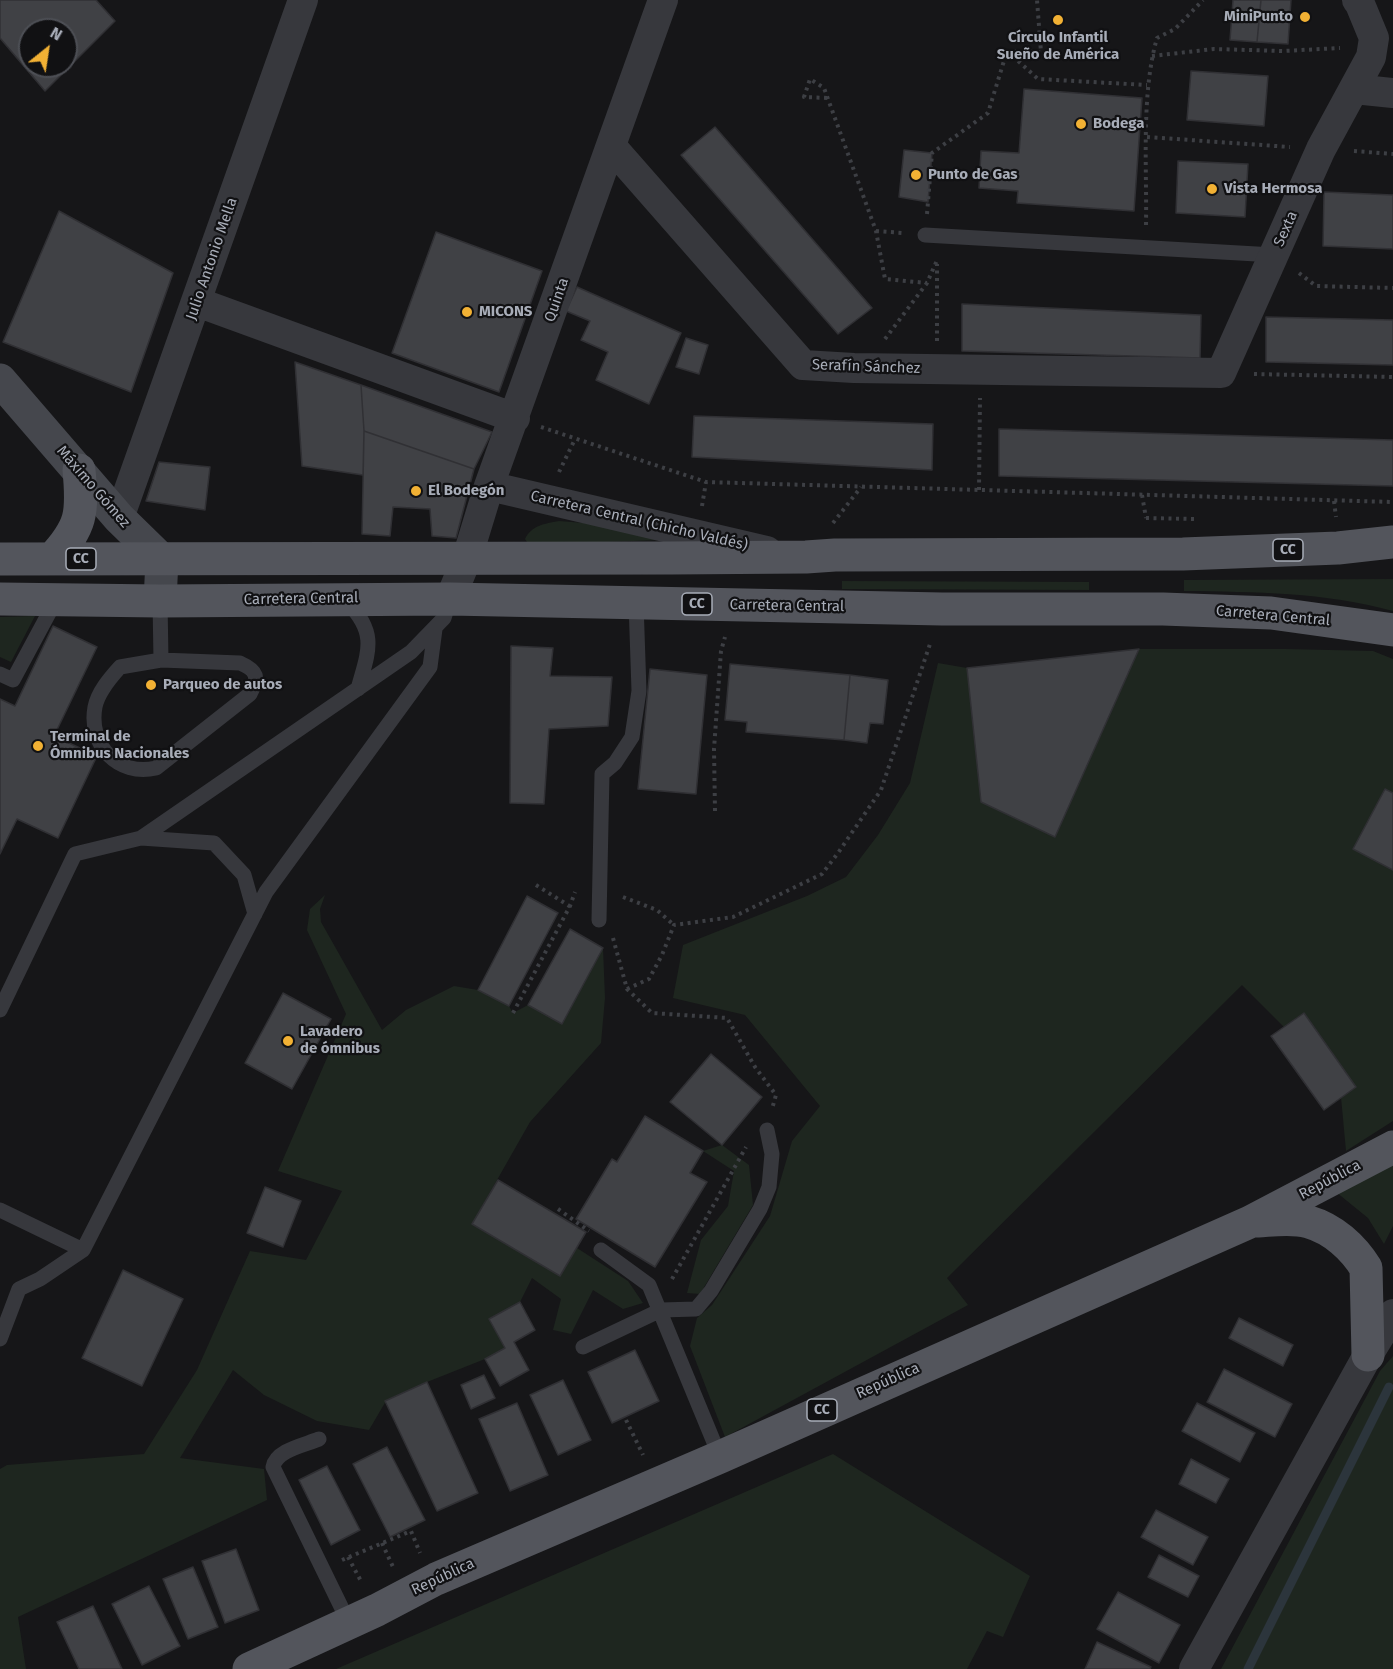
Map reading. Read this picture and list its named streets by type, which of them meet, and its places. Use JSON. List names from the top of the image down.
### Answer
{
  "streets": {
    "main road": [
      "Máximo Gómez",
      "CC",
      "Carretera Central",
      "República"
    ],
    "street": [
      "Sexta",
      "Julio Antonio Mella",
      "Quinta",
      "Serafín Sánchez",
      "Carretera Central (Chicho Valdés)"
    ]
  },
  "crossings": [
    ["Sexta", "Serafín Sánchez"],
    ["Julio Antonio Mella", "Máximo Gómez"],
    ["Quinta", "Serafín Sánchez"],
    ["Quinta", "Carretera Central (Chicho Valdés)"],
    ["Quinta", "CC"],
    ["Quinta", "Carretera Central"],
    ["Máximo Gómez", "CC"],
    ["Carretera Central (Chicho Valdés)", "CC"]
  ],
  "places": [
    "MiniPunto",
    "Círculo Infantil Sueño de América",
    "Bodega",
    "Punto de Gas",
    "Vista Hermosa",
    "MICONS",
    "El Bodegón",
    "Parqueo de autos",
    "Terminal de Ómnibus Nacionales",
    "Lavadero de ómnibus"
  ],
  "north": "top right"
}
